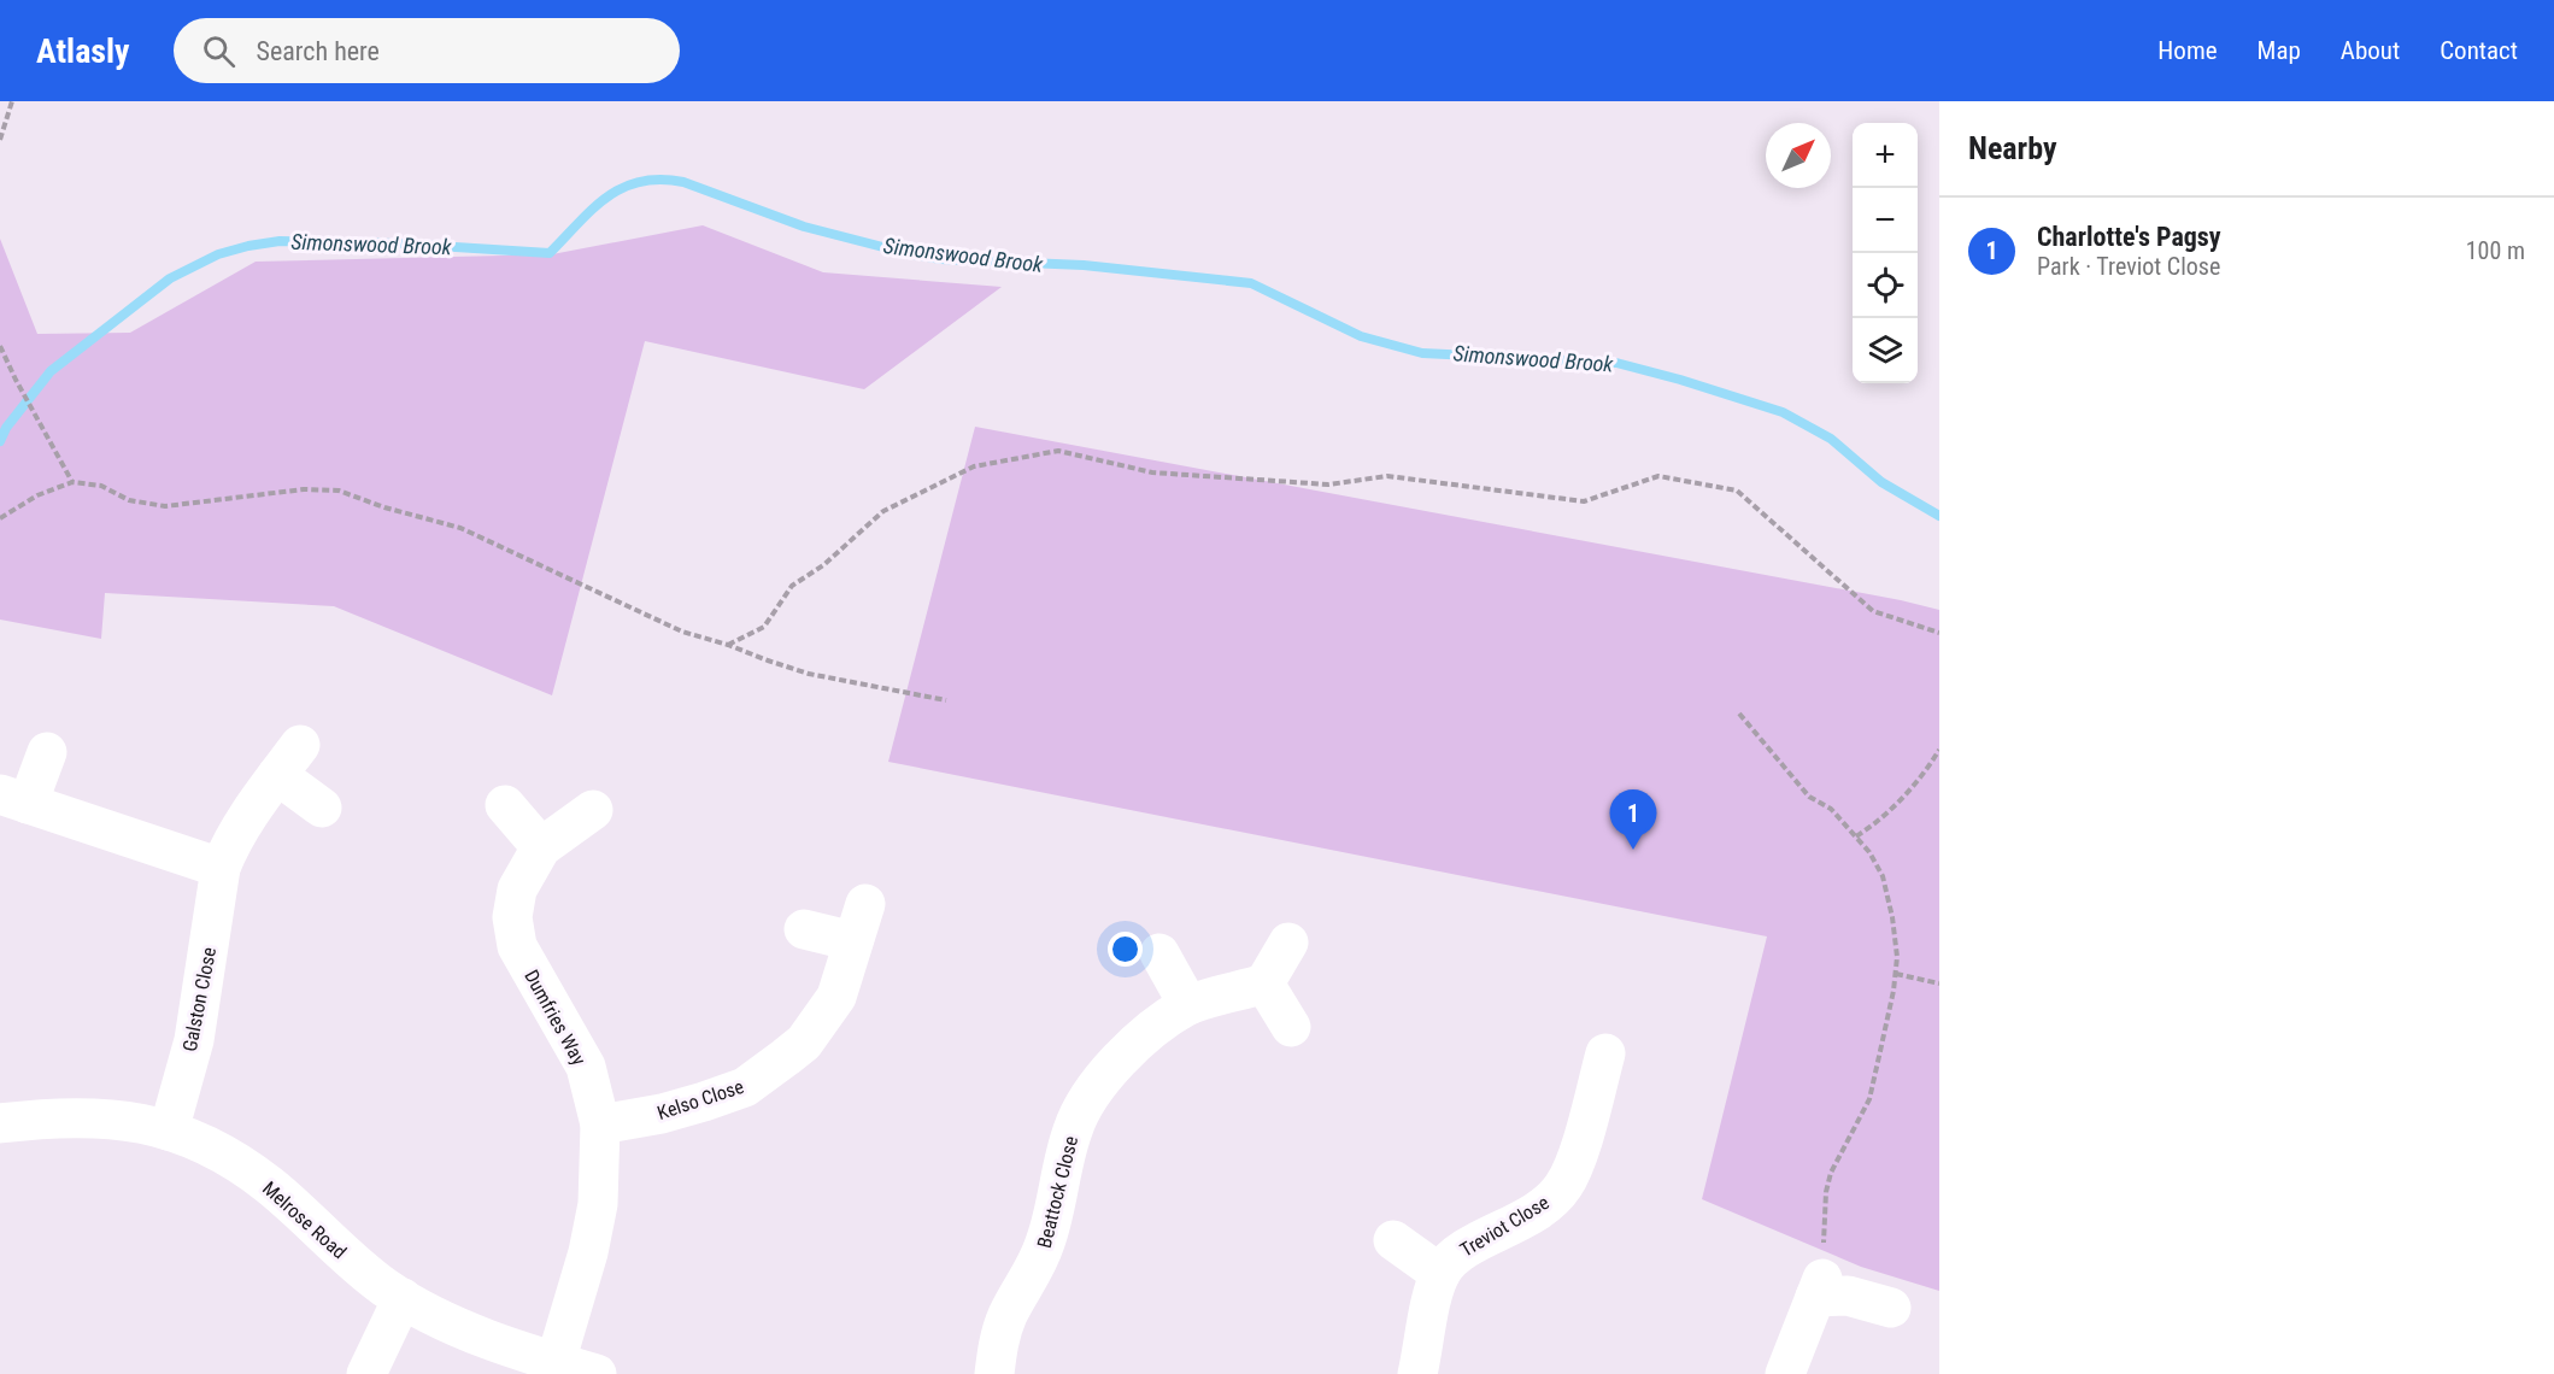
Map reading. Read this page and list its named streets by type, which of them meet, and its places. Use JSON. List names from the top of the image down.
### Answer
{
  "streets": {
    "street": [
      "Galston Close",
      "Dumfries Way",
      "Kelso Close",
      "Beattock Close",
      "Melrose Road",
      "Treviot Close"
    ]
  },
  "crossings": [
    ["Galston Close", "Melrose Road"],
    ["Dumfries Way", "Kelso Close"],
    ["Dumfries Way", "Melrose Road"]
  ],
  "water": ["Simonswood Brook"],
  "north": "top right",
  "page": {
    "header": "Atlasly",
    "search": "Search here",
    "nav": [
      "Home",
      "Map",
      "About",
      "Contact"
    ],
    "heading": "Nearby",
    "map_buttons": ["+", "−"],
    "list": [
      {
        "mark": "1",
        "name": "Charlotte's Pagsy",
        "note": "Park · Treviot Close",
        "value": "100 m"
      }
    ],
    "pins": "1"
  }
}
